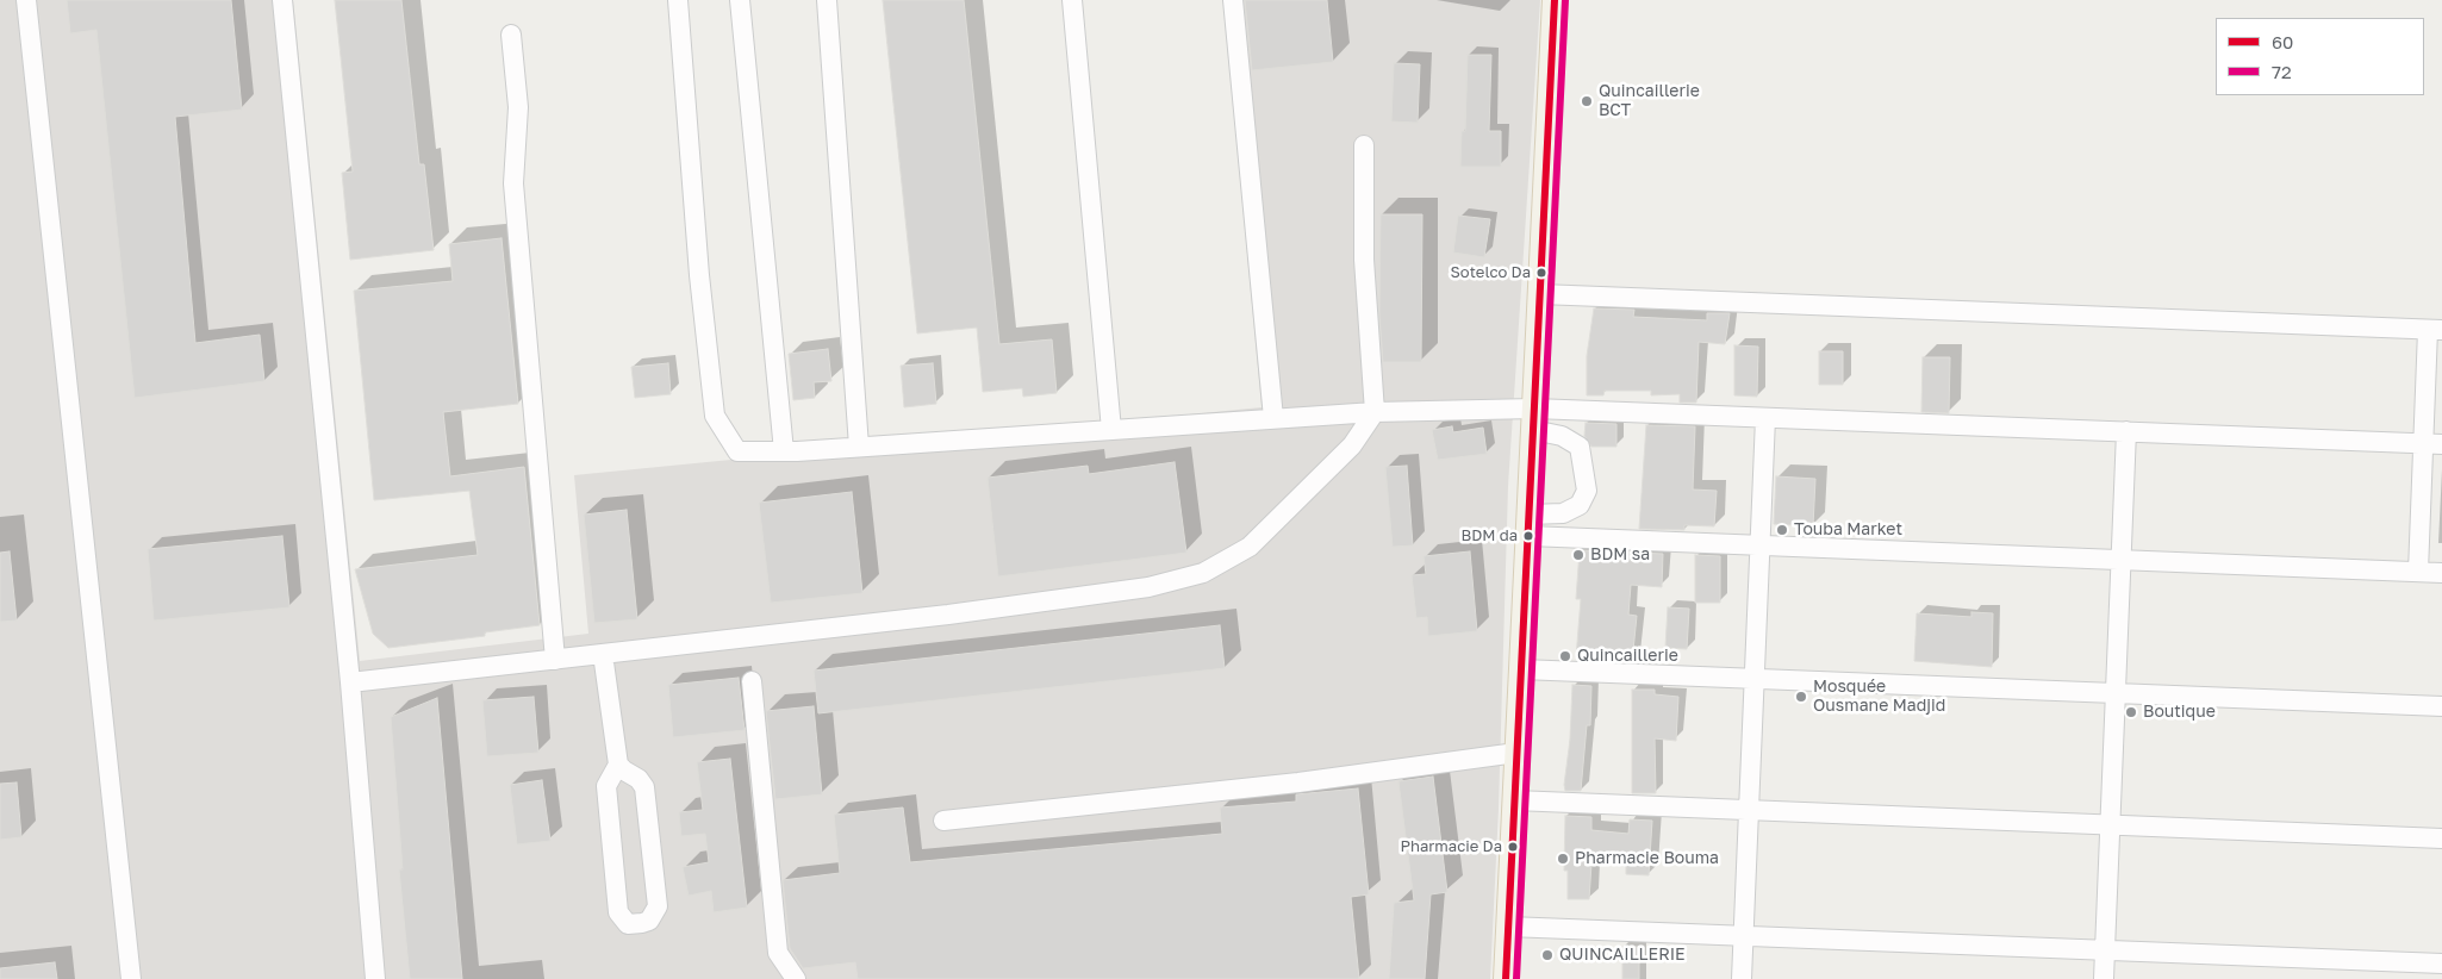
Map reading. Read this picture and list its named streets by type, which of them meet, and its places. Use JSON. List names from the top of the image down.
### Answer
{
  "places": [
    "Quincaillerie BCT",
    "Sotelco Da",
    "Touba Market",
    "BDM da",
    "BDM sa",
    "Quincaillerie",
    "Mosquée Ousmane Madjid",
    "Boutique",
    "Pharmacie Da",
    "Pharmacie Bouma",
    "QUINCAILLERIE"
  ],
  "lines": ["transit line 60", "transit line 72"],
  "legend": ["60", "72"]
}
